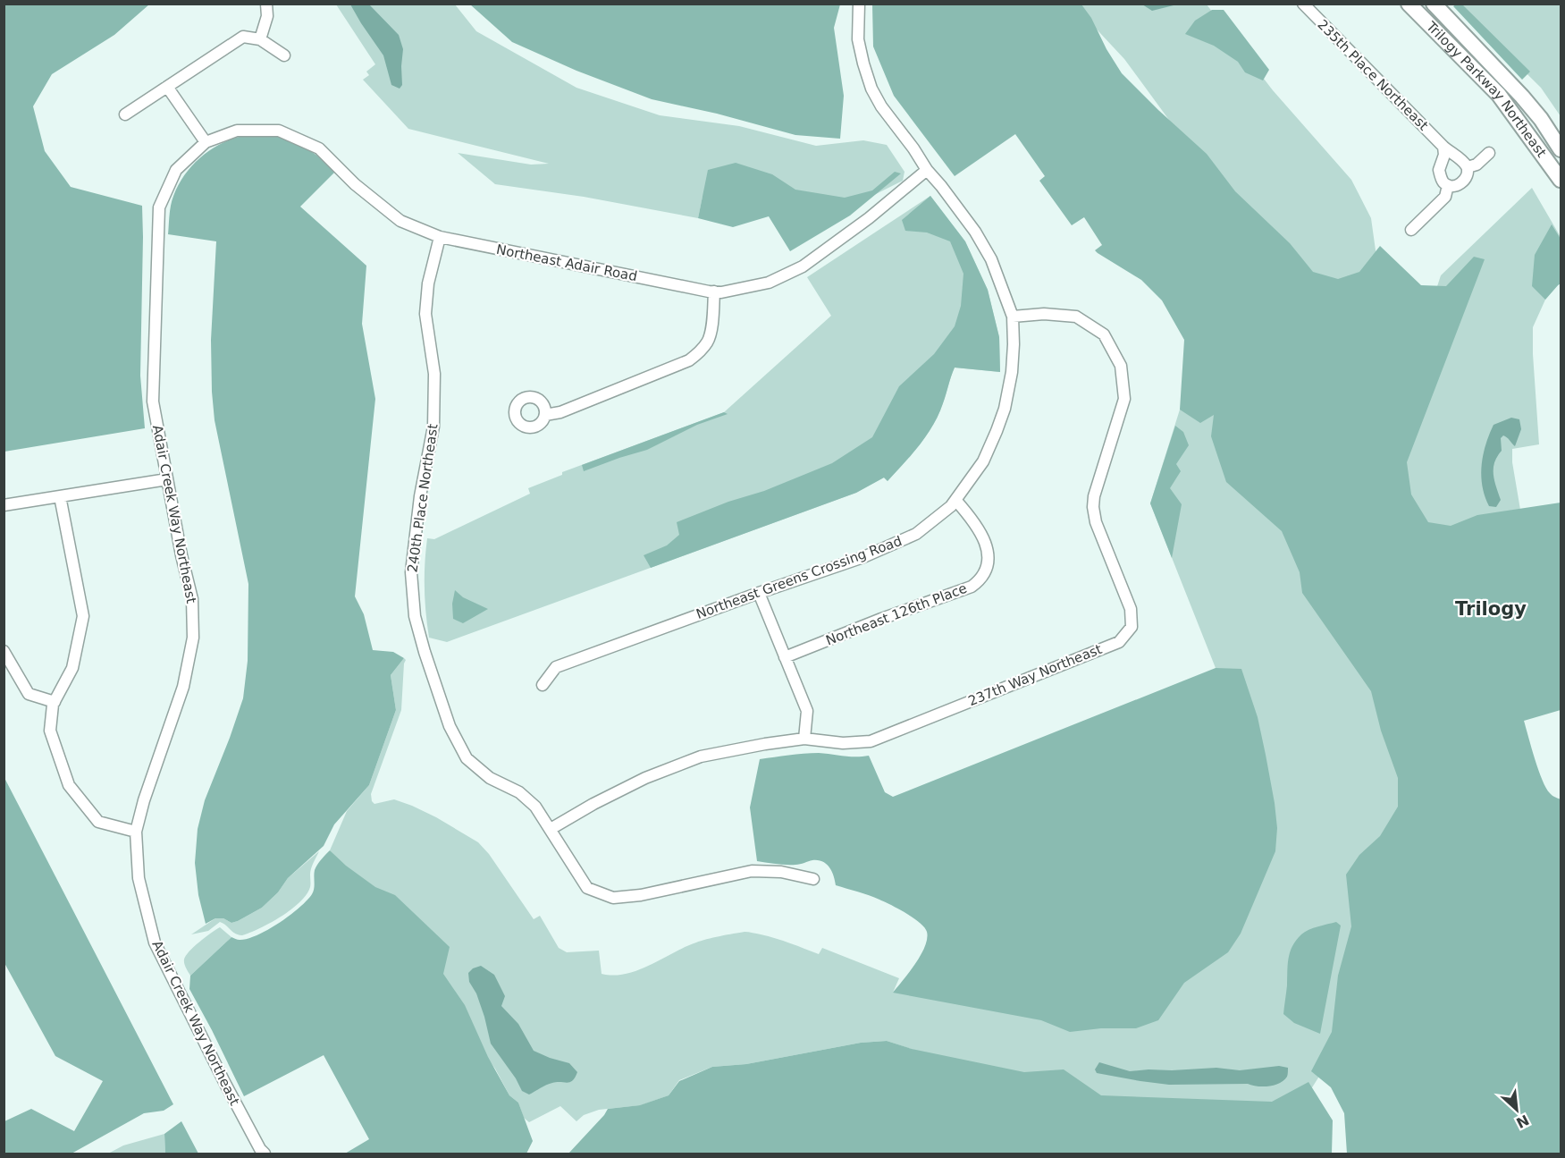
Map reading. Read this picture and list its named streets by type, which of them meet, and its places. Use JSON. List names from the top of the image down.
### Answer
{
  "streets": {
    "street": [
      "235th Place Northeast",
      "Trilogy Parkway Northeast",
      "Northeast Adair Road",
      "240th Place Northeast",
      "Adair Creek Way Northeast",
      "Northeast Greens Crossing Road",
      "Northeast 126th Place",
      "237th Way Northeast"
    ]
  },
  "crossings": [
    ["Northeast Adair Road", "240th Place Northeast"],
    ["Northeast Adair Road", "Adair Creek Way Northeast"],
    ["Northeast Adair Road", "Northeast Greens Crossing Road"],
    ["240th Place Northeast", "237th Way Northeast"],
    ["Northeast Greens Crossing Road", "Northeast 126th Place"],
    ["Northeast Greens Crossing Road", "237th Way Northeast"]
  ],
  "districts": ["Trilogy"],
  "north": "bottom right"
}
